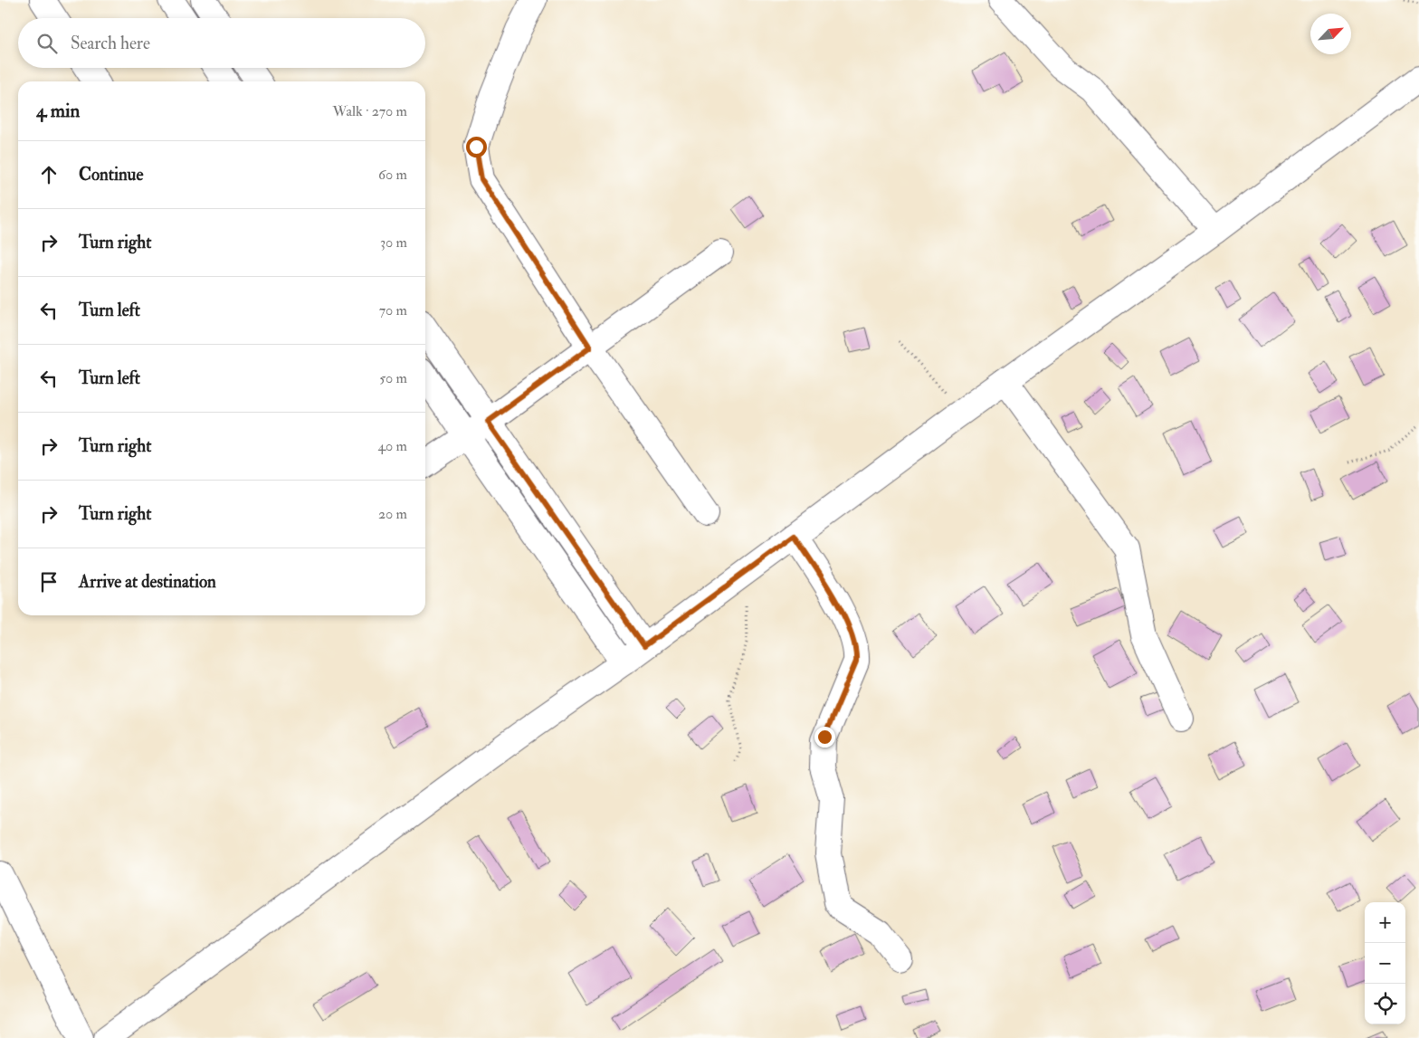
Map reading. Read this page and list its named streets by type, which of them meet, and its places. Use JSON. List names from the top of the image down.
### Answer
{
  "north": "top right",
  "page": {
    "search": "Search here",
    "heading": ["4 min", "Walk · 270 m"],
    "list": [
      ["Continue", "60 m"],
      ["Turn right", "30 m"],
      ["Turn left", "70 m"],
      ["Turn left", "50 m"],
      ["Turn right", "40 m"],
      ["Turn right", "20 m"],
      "Arrive at destination"
    ],
    "map_buttons": ["+", "−"]
  }
}
